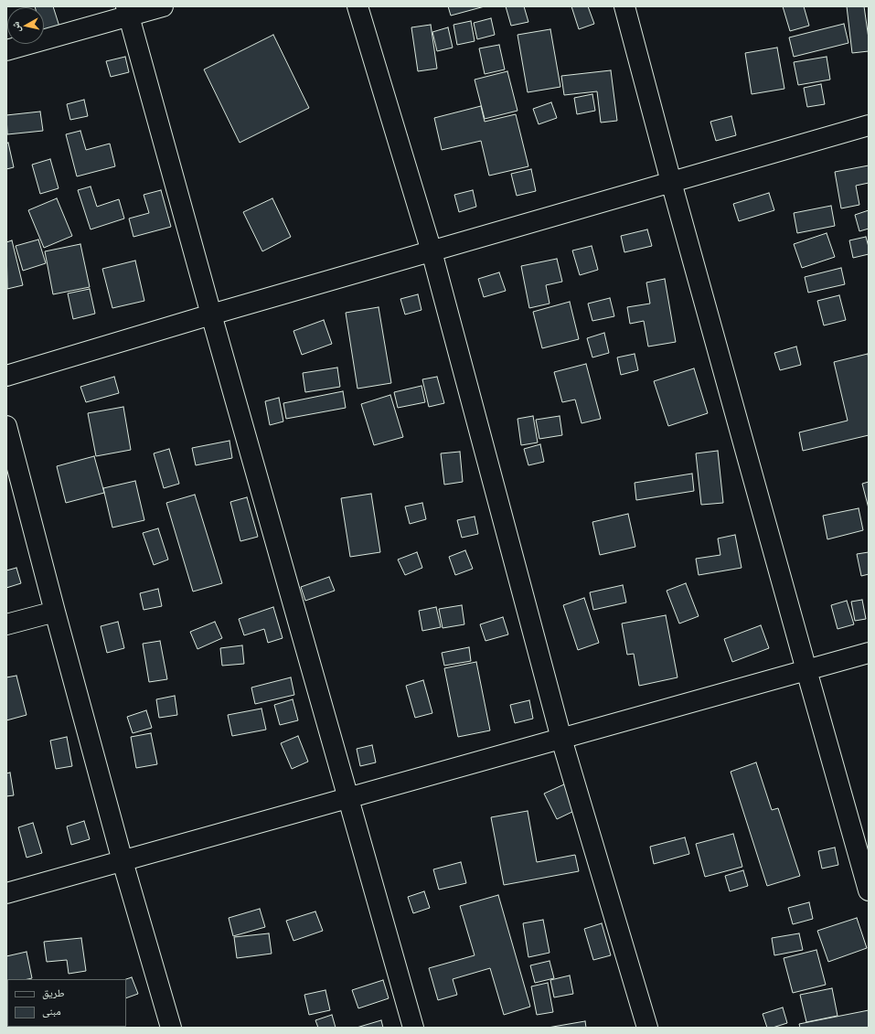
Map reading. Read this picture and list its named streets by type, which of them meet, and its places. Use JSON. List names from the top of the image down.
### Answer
{
  "legend": ["طريق", "مبنى"],
  "north": "left"
}
